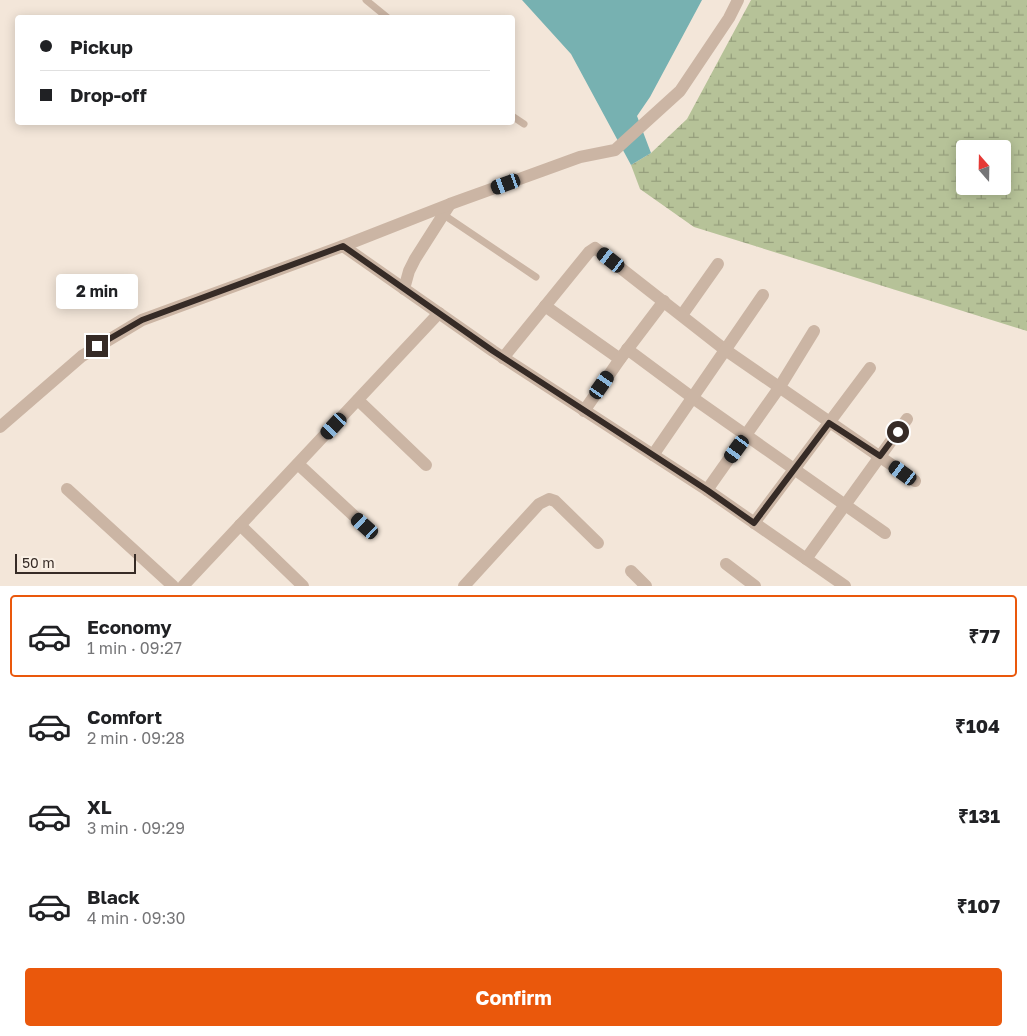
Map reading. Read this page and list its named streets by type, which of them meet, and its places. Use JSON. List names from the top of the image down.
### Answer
{
  "scale_bar": "50 m",
  "north": "top",
  "page": {
    "banner": ["Pickup", "Drop-off"],
    "bubble": "2 min",
    "scale": "50 m",
    "list": [
      {
        "name": "Economy",
        "note": "1 min · 09:27",
        "value": "₹77"
      },
      {
        "name": "Comfort",
        "note": "2 min · 09:28",
        "value": "₹104"
      },
      {
        "name": "XL",
        "note": "3 min · 09:29",
        "value": "₹131"
      },
      {
        "name": "Black",
        "note": "4 min · 09:30",
        "value": "₹107"
      }
    ],
    "buttons": "Confirm"
  }
}
